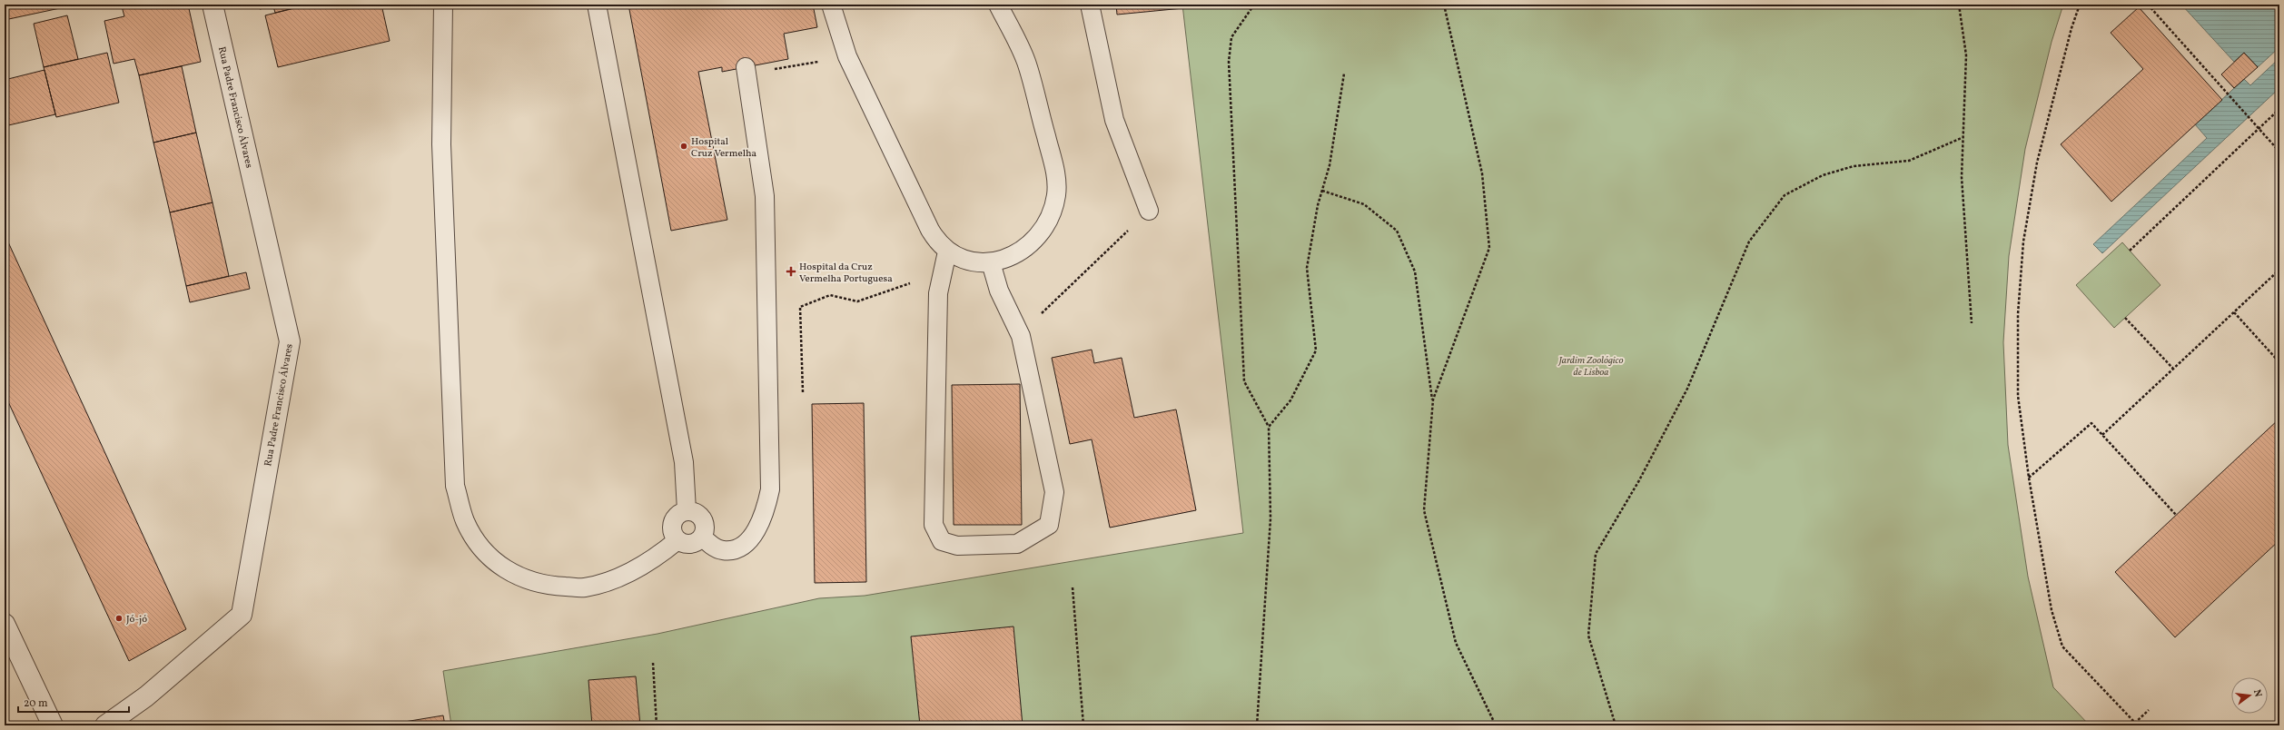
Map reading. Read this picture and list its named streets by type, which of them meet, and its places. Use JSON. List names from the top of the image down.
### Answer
{
  "streets": {
    "street": ["Rua Padre Francisco Álvares"]
  },
  "parks": ["Jardim Zoológico de Lisboa"],
  "places": {
    "other": ["Hospital Cruz Vermelha", "Jó-jó"],
    "health": ["Hospital da Cruz Vermelha Portuguesa"]
  },
  "scale_bar": "20 m",
  "north": "right"
}
